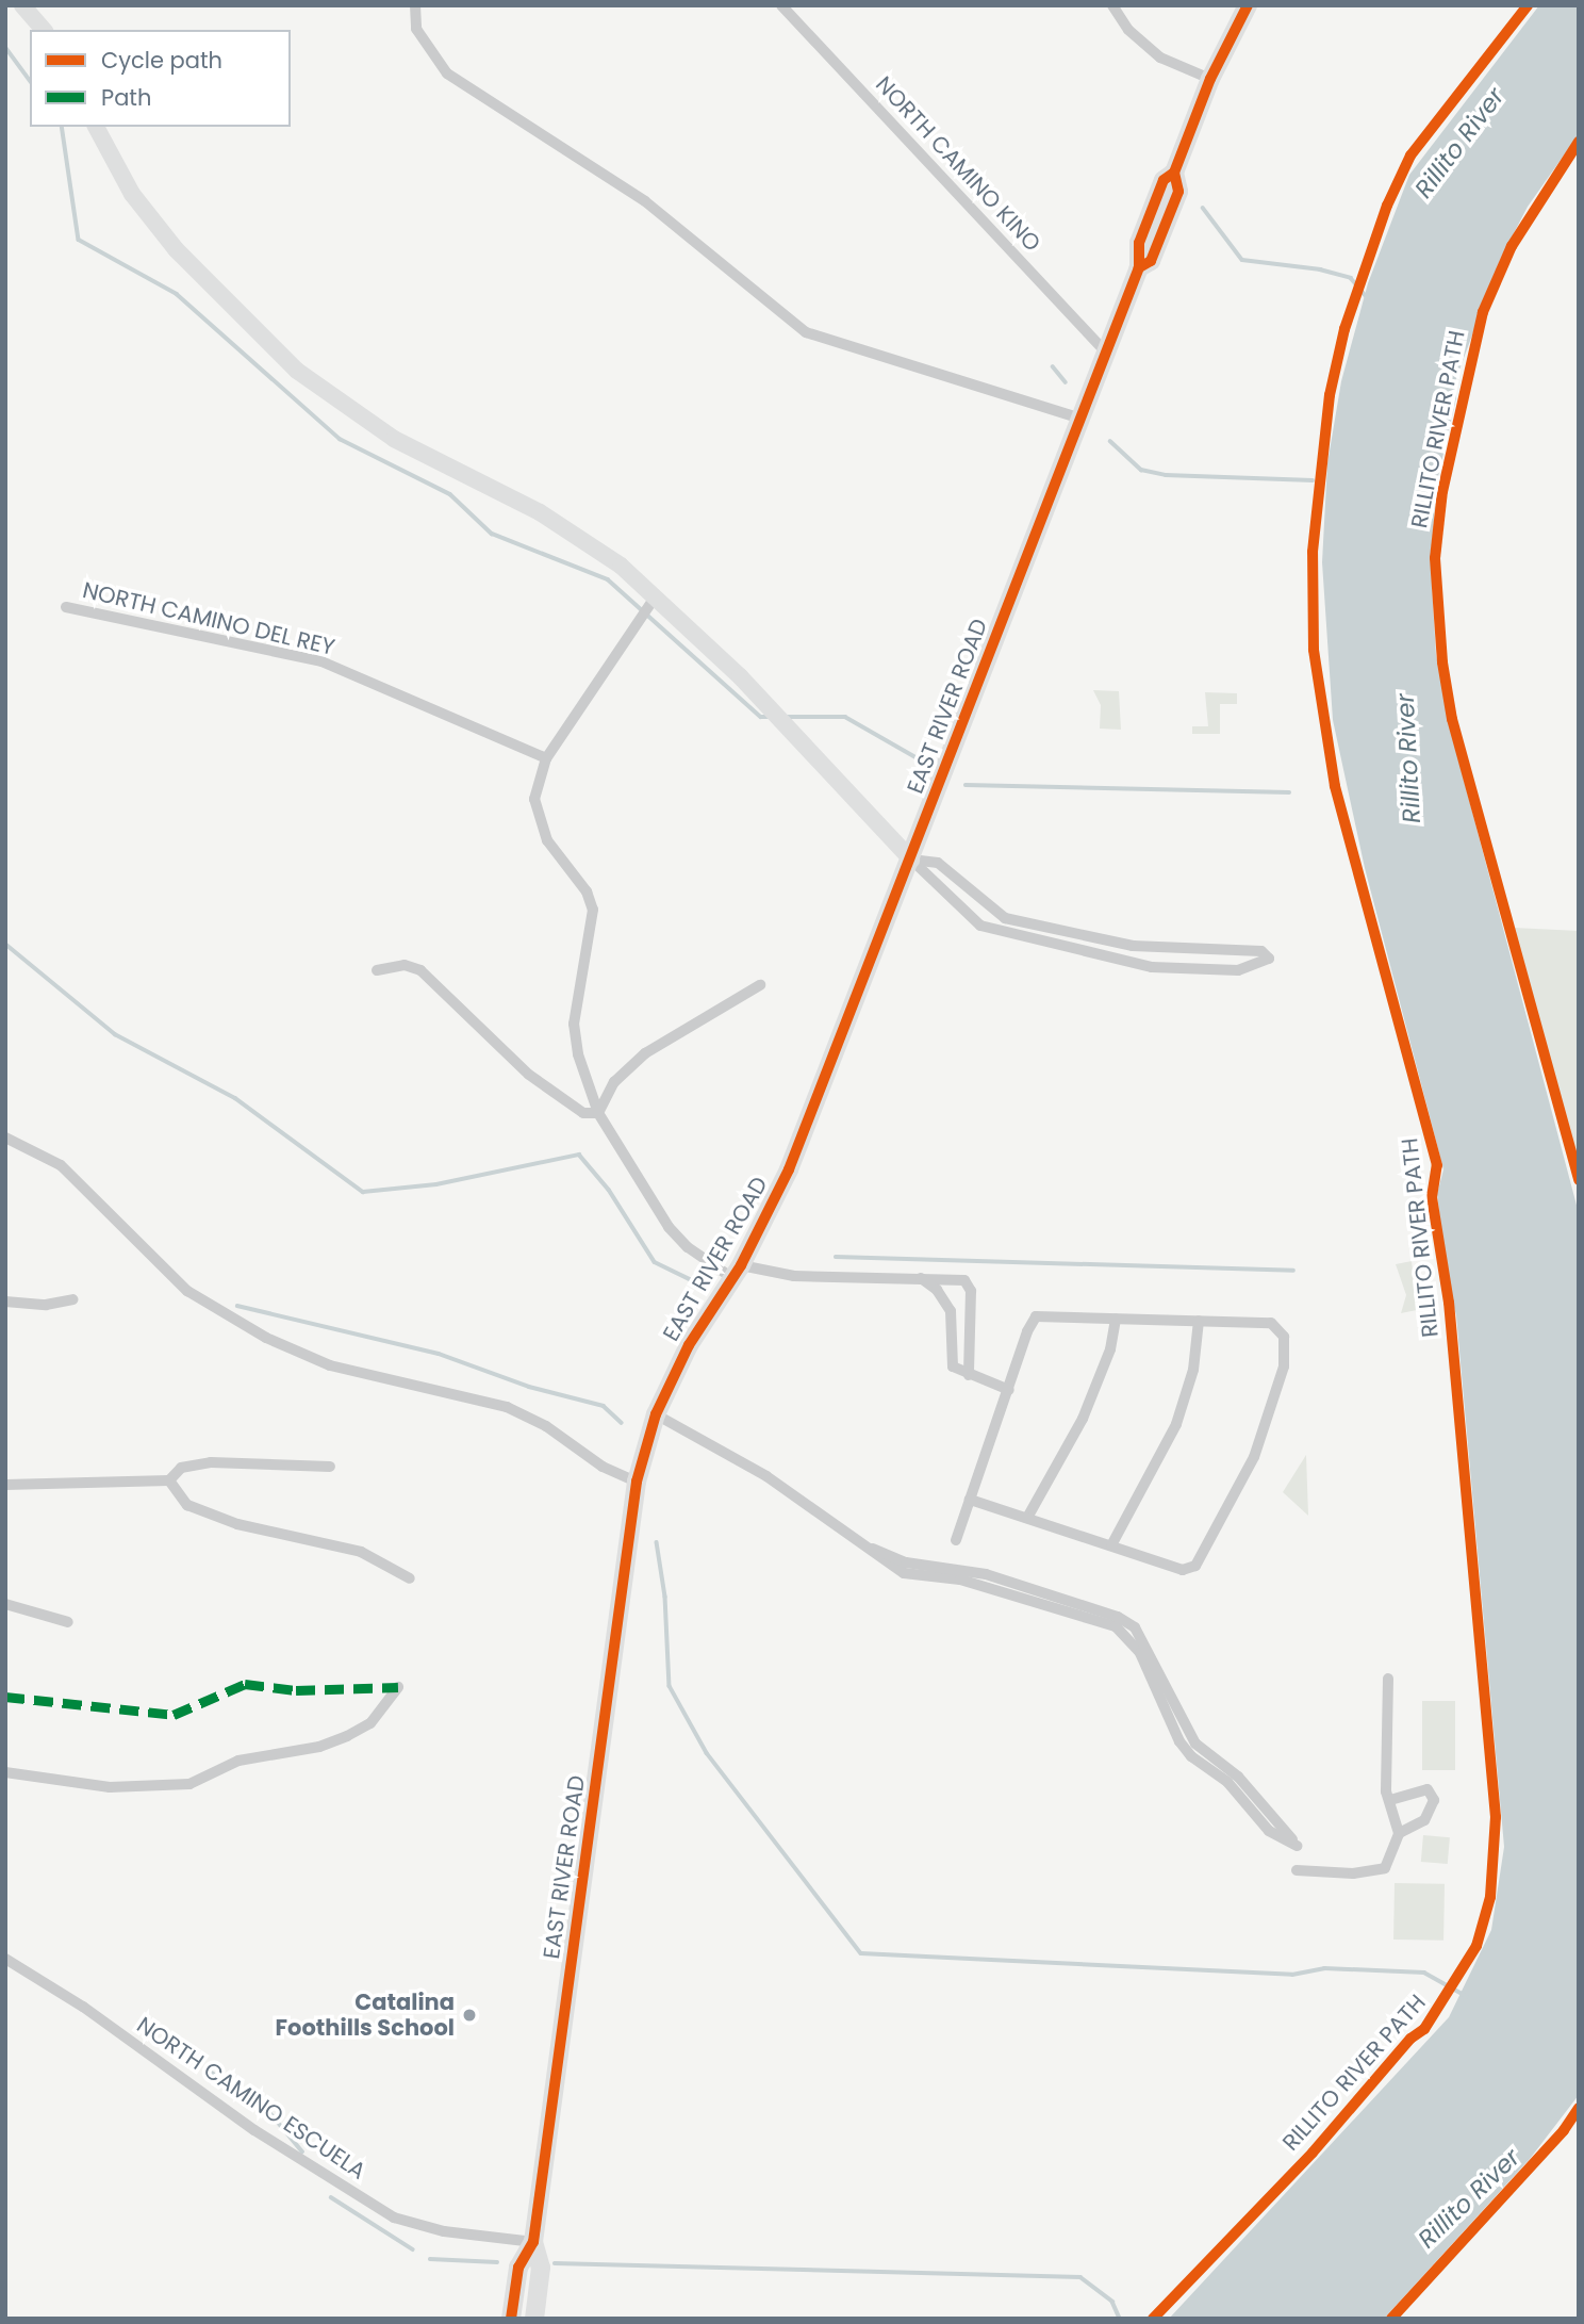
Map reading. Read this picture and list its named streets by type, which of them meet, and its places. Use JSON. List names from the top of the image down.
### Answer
{
  "streets": {
    "main road": ["EAST RIVER ROAD"],
    "street": ["NORTH CAMINO KINO", "NORTH CAMINO DEL REY", "NORTH CAMINO ESCUELA"],
    "cycle path": ["RILLITO RIVER PATH"]
  },
  "crossings": [
    ["NORTH CAMINO KINO", "EAST RIVER ROAD"],
    ["EAST RIVER ROAD", "NORTH CAMINO ESCUELA"]
  ],
  "water": ["Rillito River"],
  "places": ["Catalina Foothills School"],
  "legend": ["Cycle path", "Path"]
}
